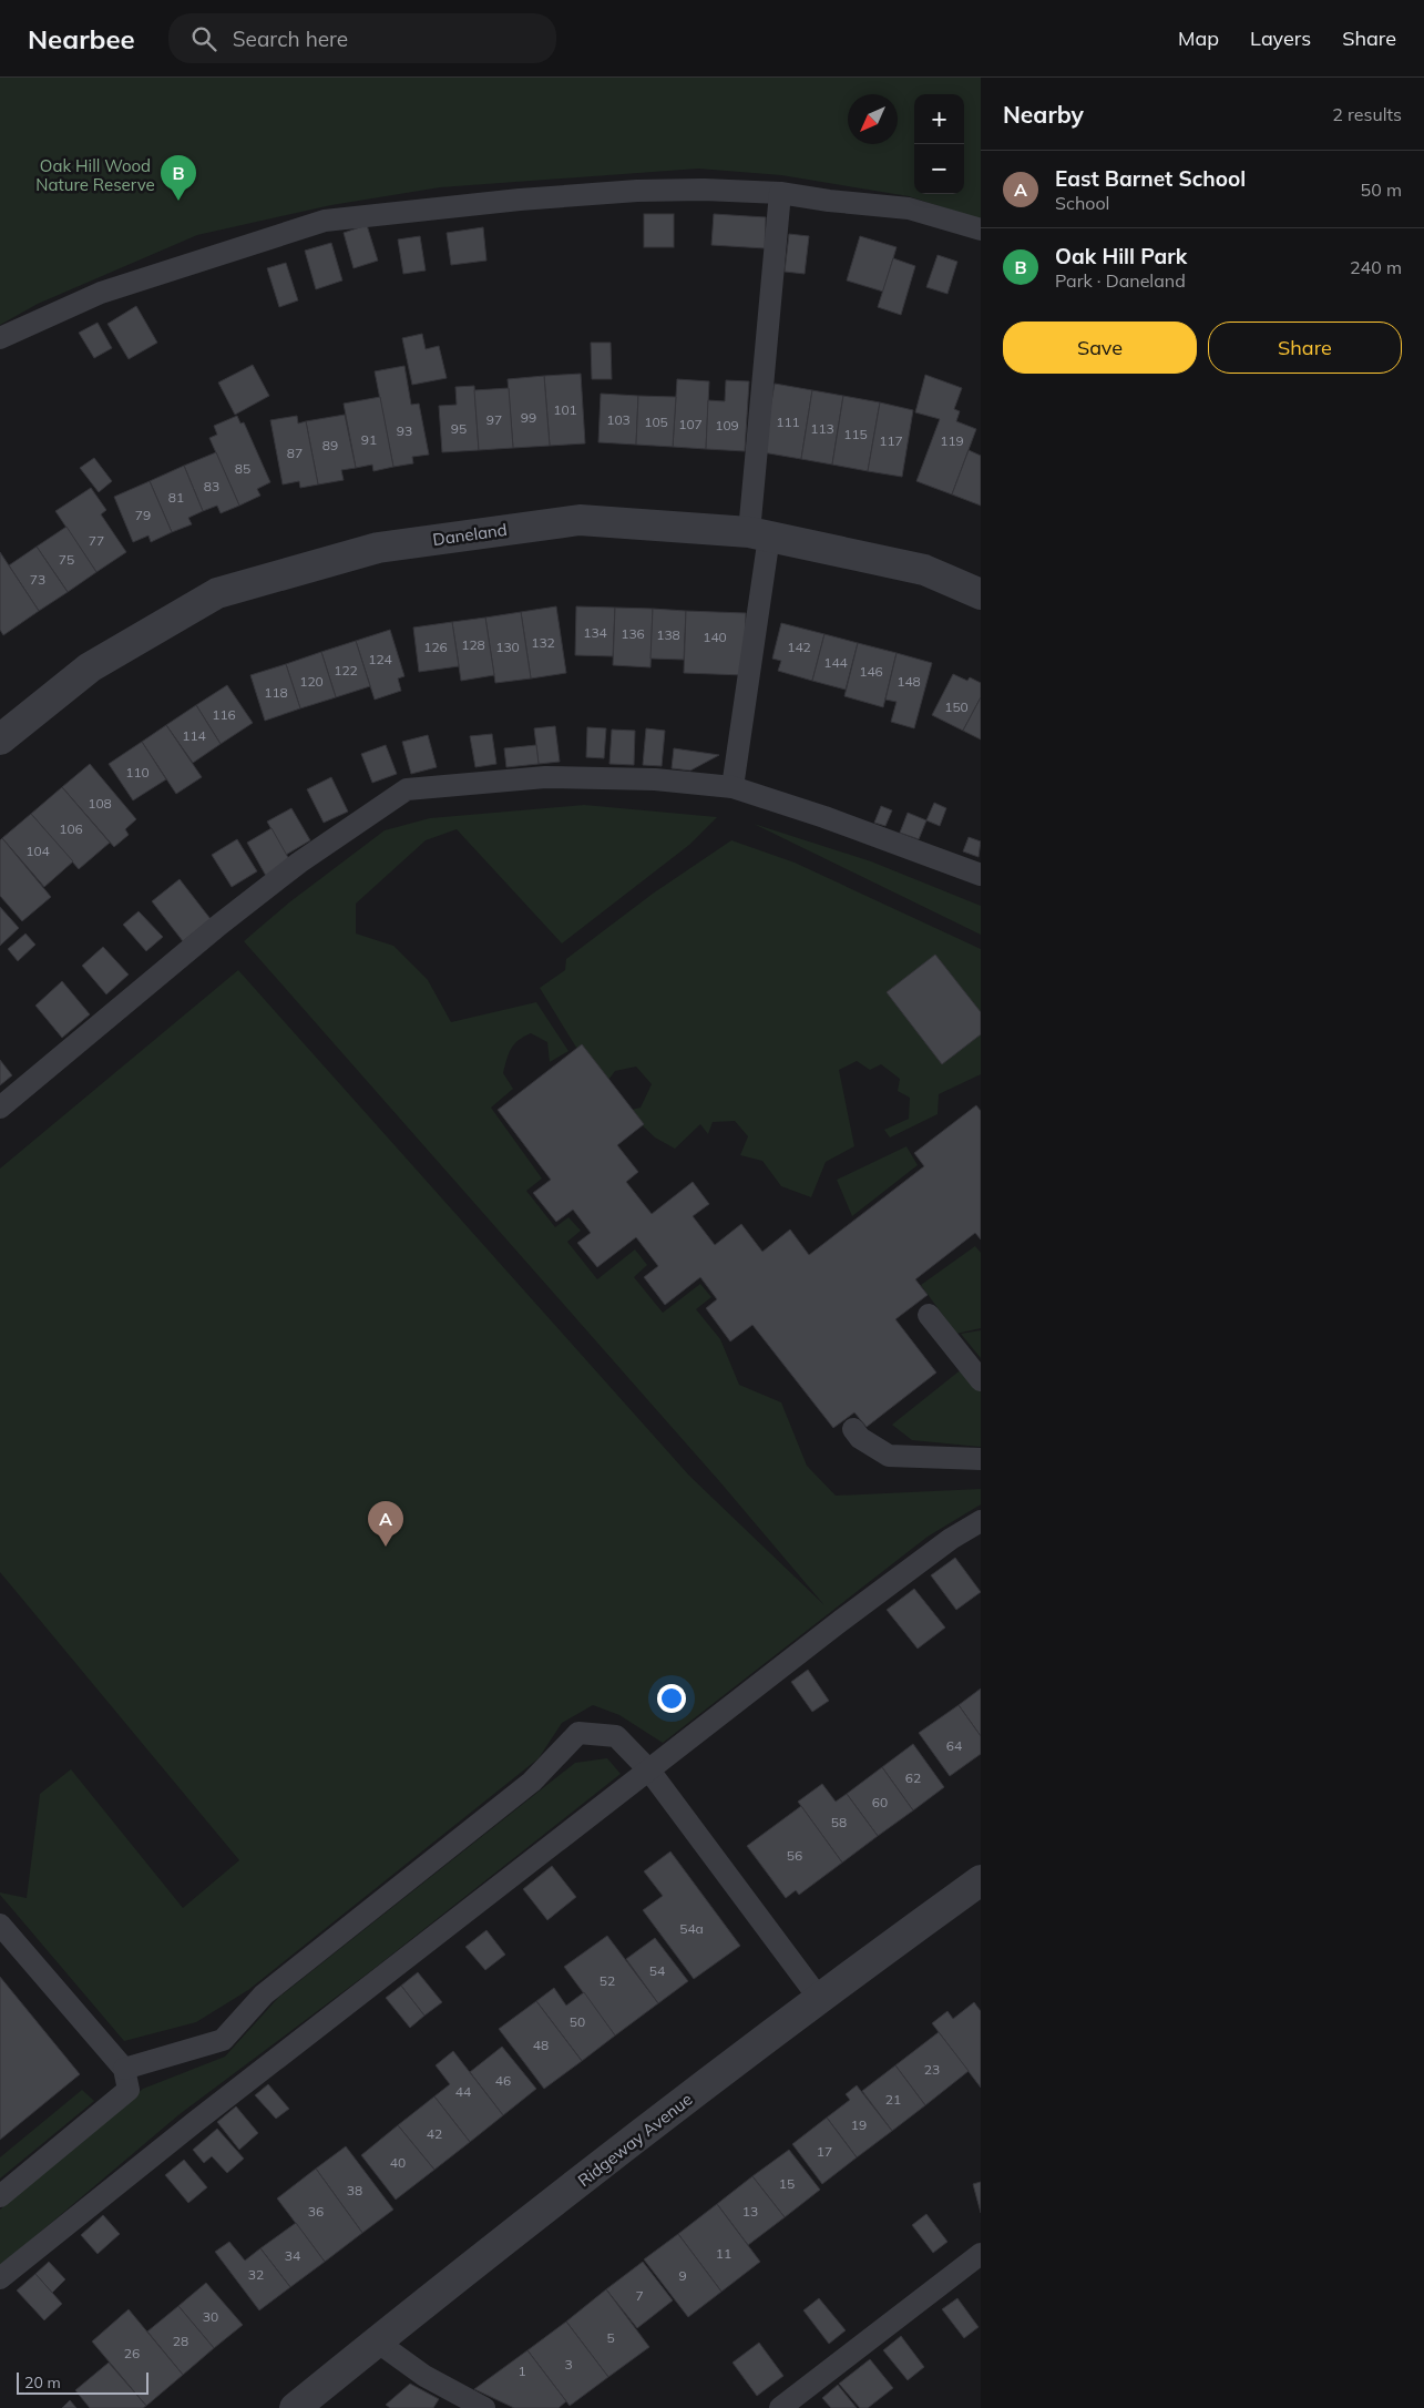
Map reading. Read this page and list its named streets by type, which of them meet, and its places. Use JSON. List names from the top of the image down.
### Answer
{
  "streets": {
    "street": ["Daneland", "Ridgeway Avenue"]
  },
  "parks": ["Oak Hill Wood Nature Reserve"],
  "house_numbers": [
    "101",
    "99",
    "97",
    "103",
    "105",
    "111",
    "107",
    "109",
    "95",
    "113",
    "93",
    "115",
    "91",
    "117",
    "119",
    "89",
    "87",
    "85",
    "83",
    "81",
    "79",
    "77",
    "75",
    "73",
    "134",
    "136",
    "138",
    "140",
    "132",
    "128",
    "126",
    "130",
    "142",
    "124",
    "144",
    "122",
    "146",
    "120",
    "148",
    "118",
    "150",
    "116",
    "114",
    "110",
    "108",
    "106",
    "104",
    "64",
    "62",
    "60",
    "58",
    "56",
    "54a",
    "54",
    "52",
    "50",
    "48",
    "23",
    "46",
    "44",
    "21",
    "19",
    "42",
    "17",
    "40",
    "15",
    "38",
    "36",
    "13",
    "11",
    "34",
    "32",
    "9",
    "7",
    "30",
    "5",
    "28",
    "26",
    "3",
    "1"
  ],
  "scale_bar": "20 m",
  "north": "bottom left",
  "page": {
    "header": "Nearbee",
    "search": "Search here",
    "nav": ["Map", "Layers", "Share"],
    "heading": ["Nearby", "2 results"],
    "map_buttons": ["+", "−"],
    "list": [
      {
        "mark": "A",
        "name": "East Barnet School",
        "note": "School",
        "value": "50 m"
      },
      {
        "mark": "B",
        "name": "Oak Hill Park",
        "note": "Park · Daneland",
        "value": "240 m"
      }
    ],
    "pins": ["B", "A"],
    "buttons": ["Save", "Share"],
    "scale": "20 m"
  }
}
